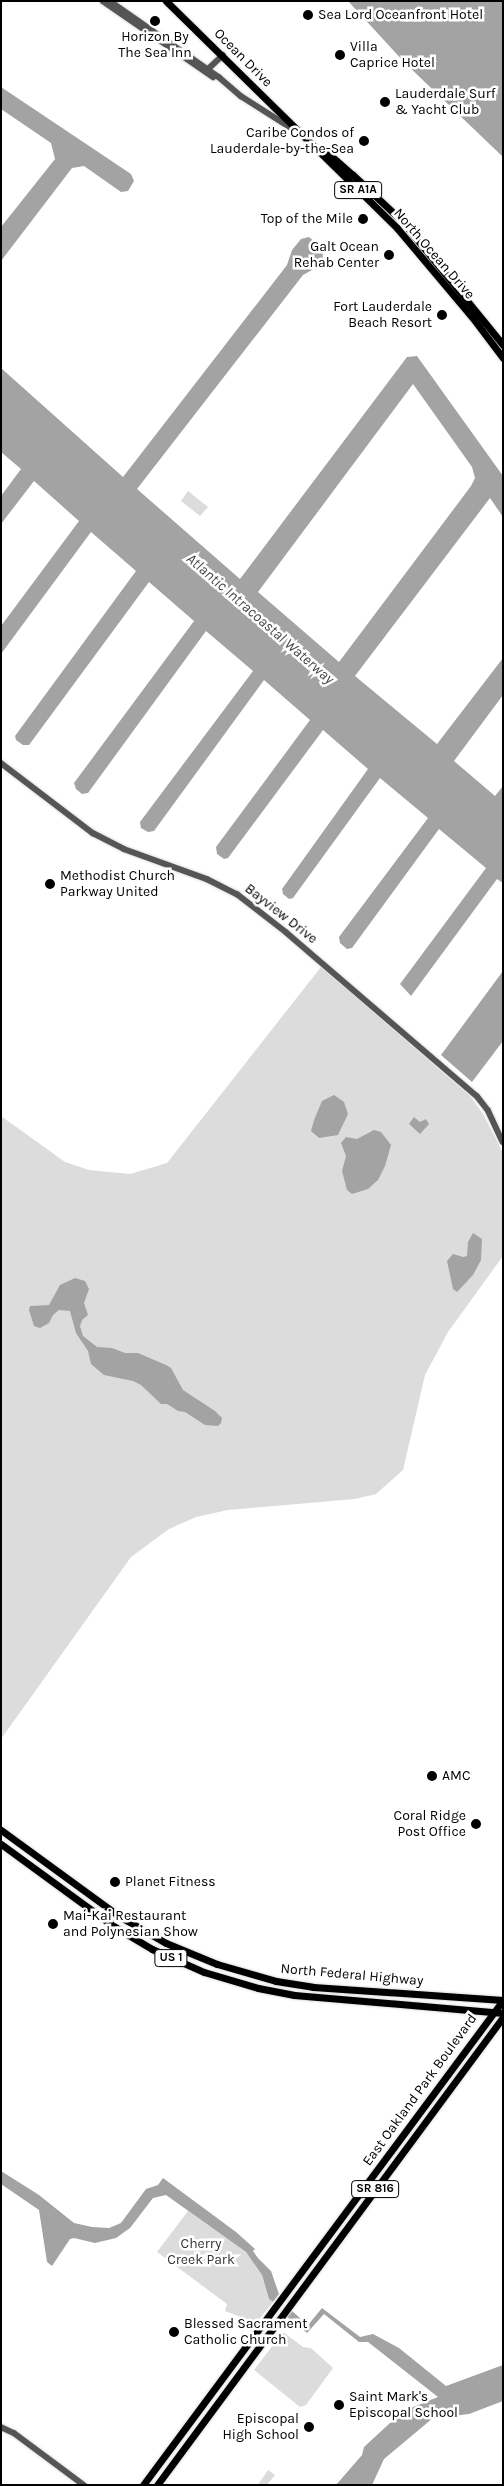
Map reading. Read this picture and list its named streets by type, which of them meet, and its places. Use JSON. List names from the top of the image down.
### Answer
{
  "streets": {
    "main road": [
      "Ocean Drive",
      "SR A1A",
      "North Ocean Drive",
      "US 1",
      "North Federal Highway",
      "East Oakland Park Boulevard",
      "SR 816"
    ],
    "street": ["Bayview Drive"]
  },
  "crossings": [
    ["Ocean Drive", "North Ocean Drive"],
    ["North Federal Highway", "East Oakland Park Boulevard"]
  ],
  "water": ["Atlantic Intracoastal Waterway"],
  "parks": ["Cherry Creek Park"],
  "places": [
    "Sea Lord Oceanfront Hotel",
    "Horizon By The Sea Inn",
    "Villa Caprice Hotel",
    "Lauderdale Surf & Yacht Club",
    "Caribe Condos of Lauderdale-by-the-Sea",
    "Top of the Mile",
    "Galt Ocean Rehab Center",
    "Fort Lauderdale Beach Resort",
    "Methodist Church Parkway United",
    "AMC",
    "Coral Ridge Post Office",
    "Planet Fitness",
    "Mai-Kai Restaurant and Polynesian Show",
    "Blessed Sacrament Catholic Church",
    "Saint Mark's Episcopal School",
    "Episcopal High School"
  ]
}
